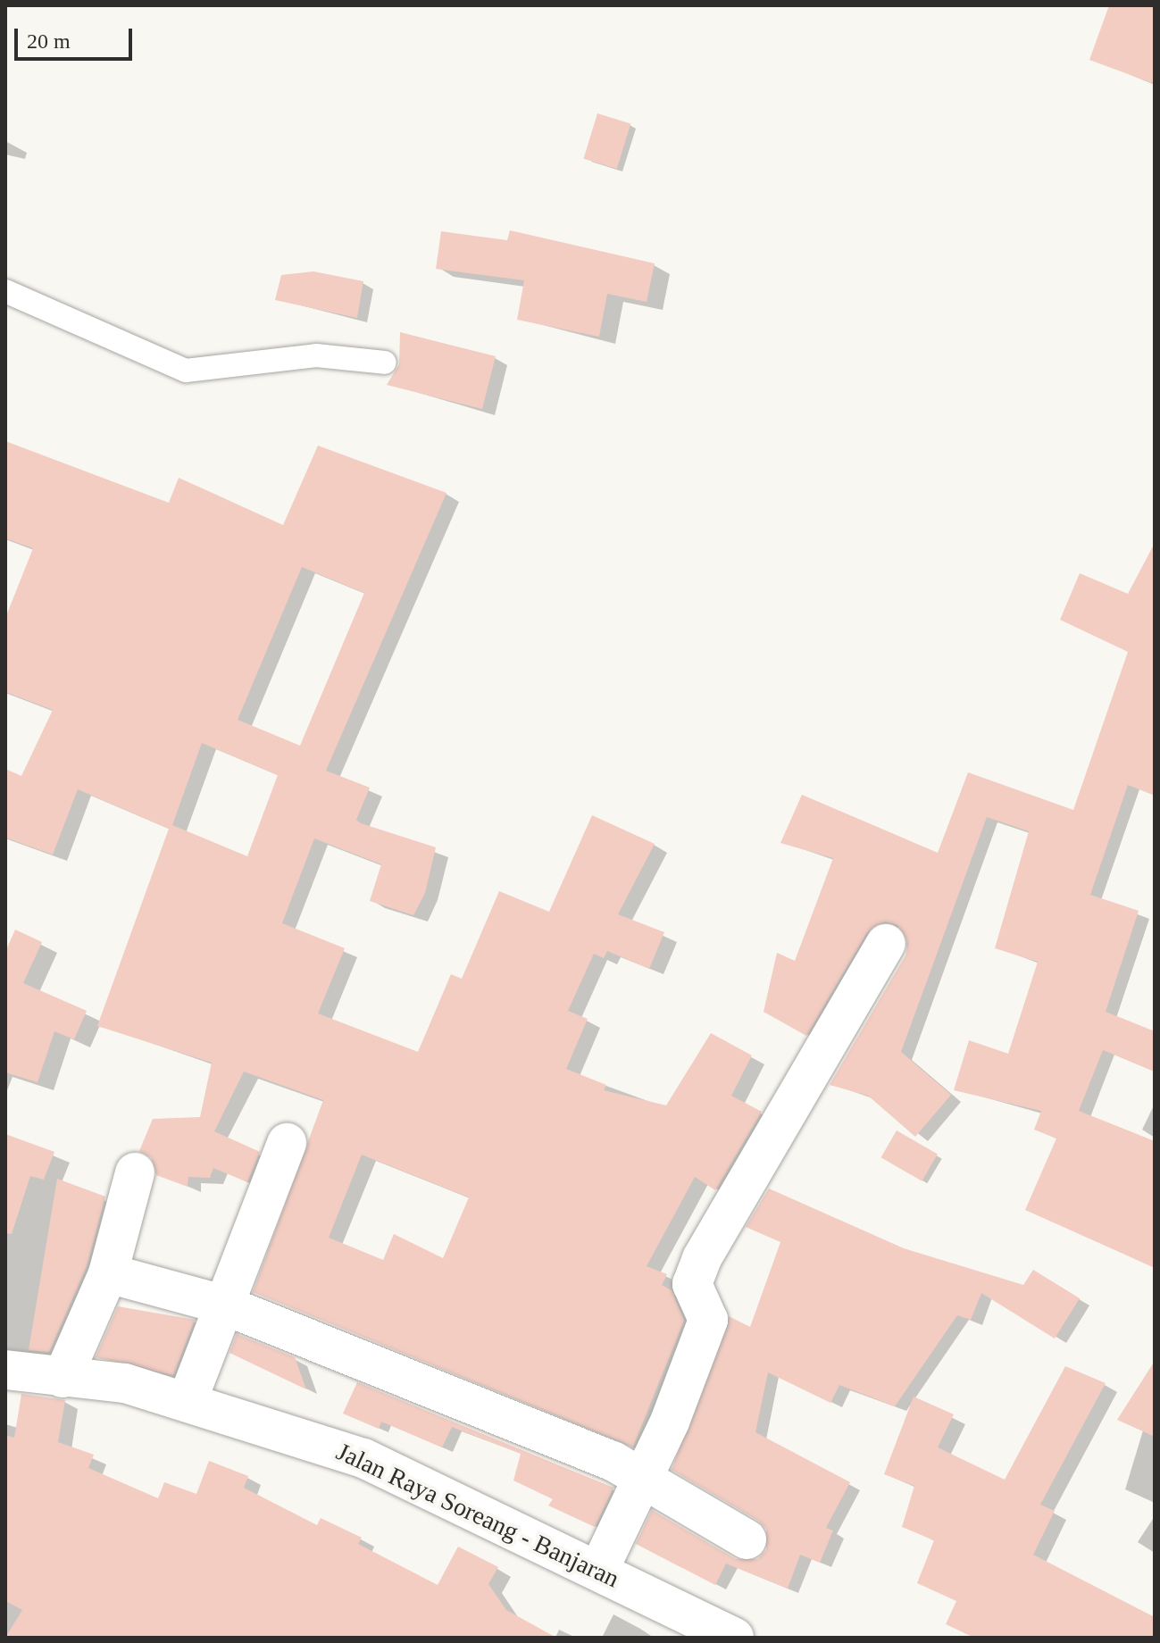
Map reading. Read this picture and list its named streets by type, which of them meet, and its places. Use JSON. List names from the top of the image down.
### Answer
{
  "streets": {
    "street": ["Jalan Raya Soreang - Banjaran"]
  },
  "scale_bar": "20 m"
}
